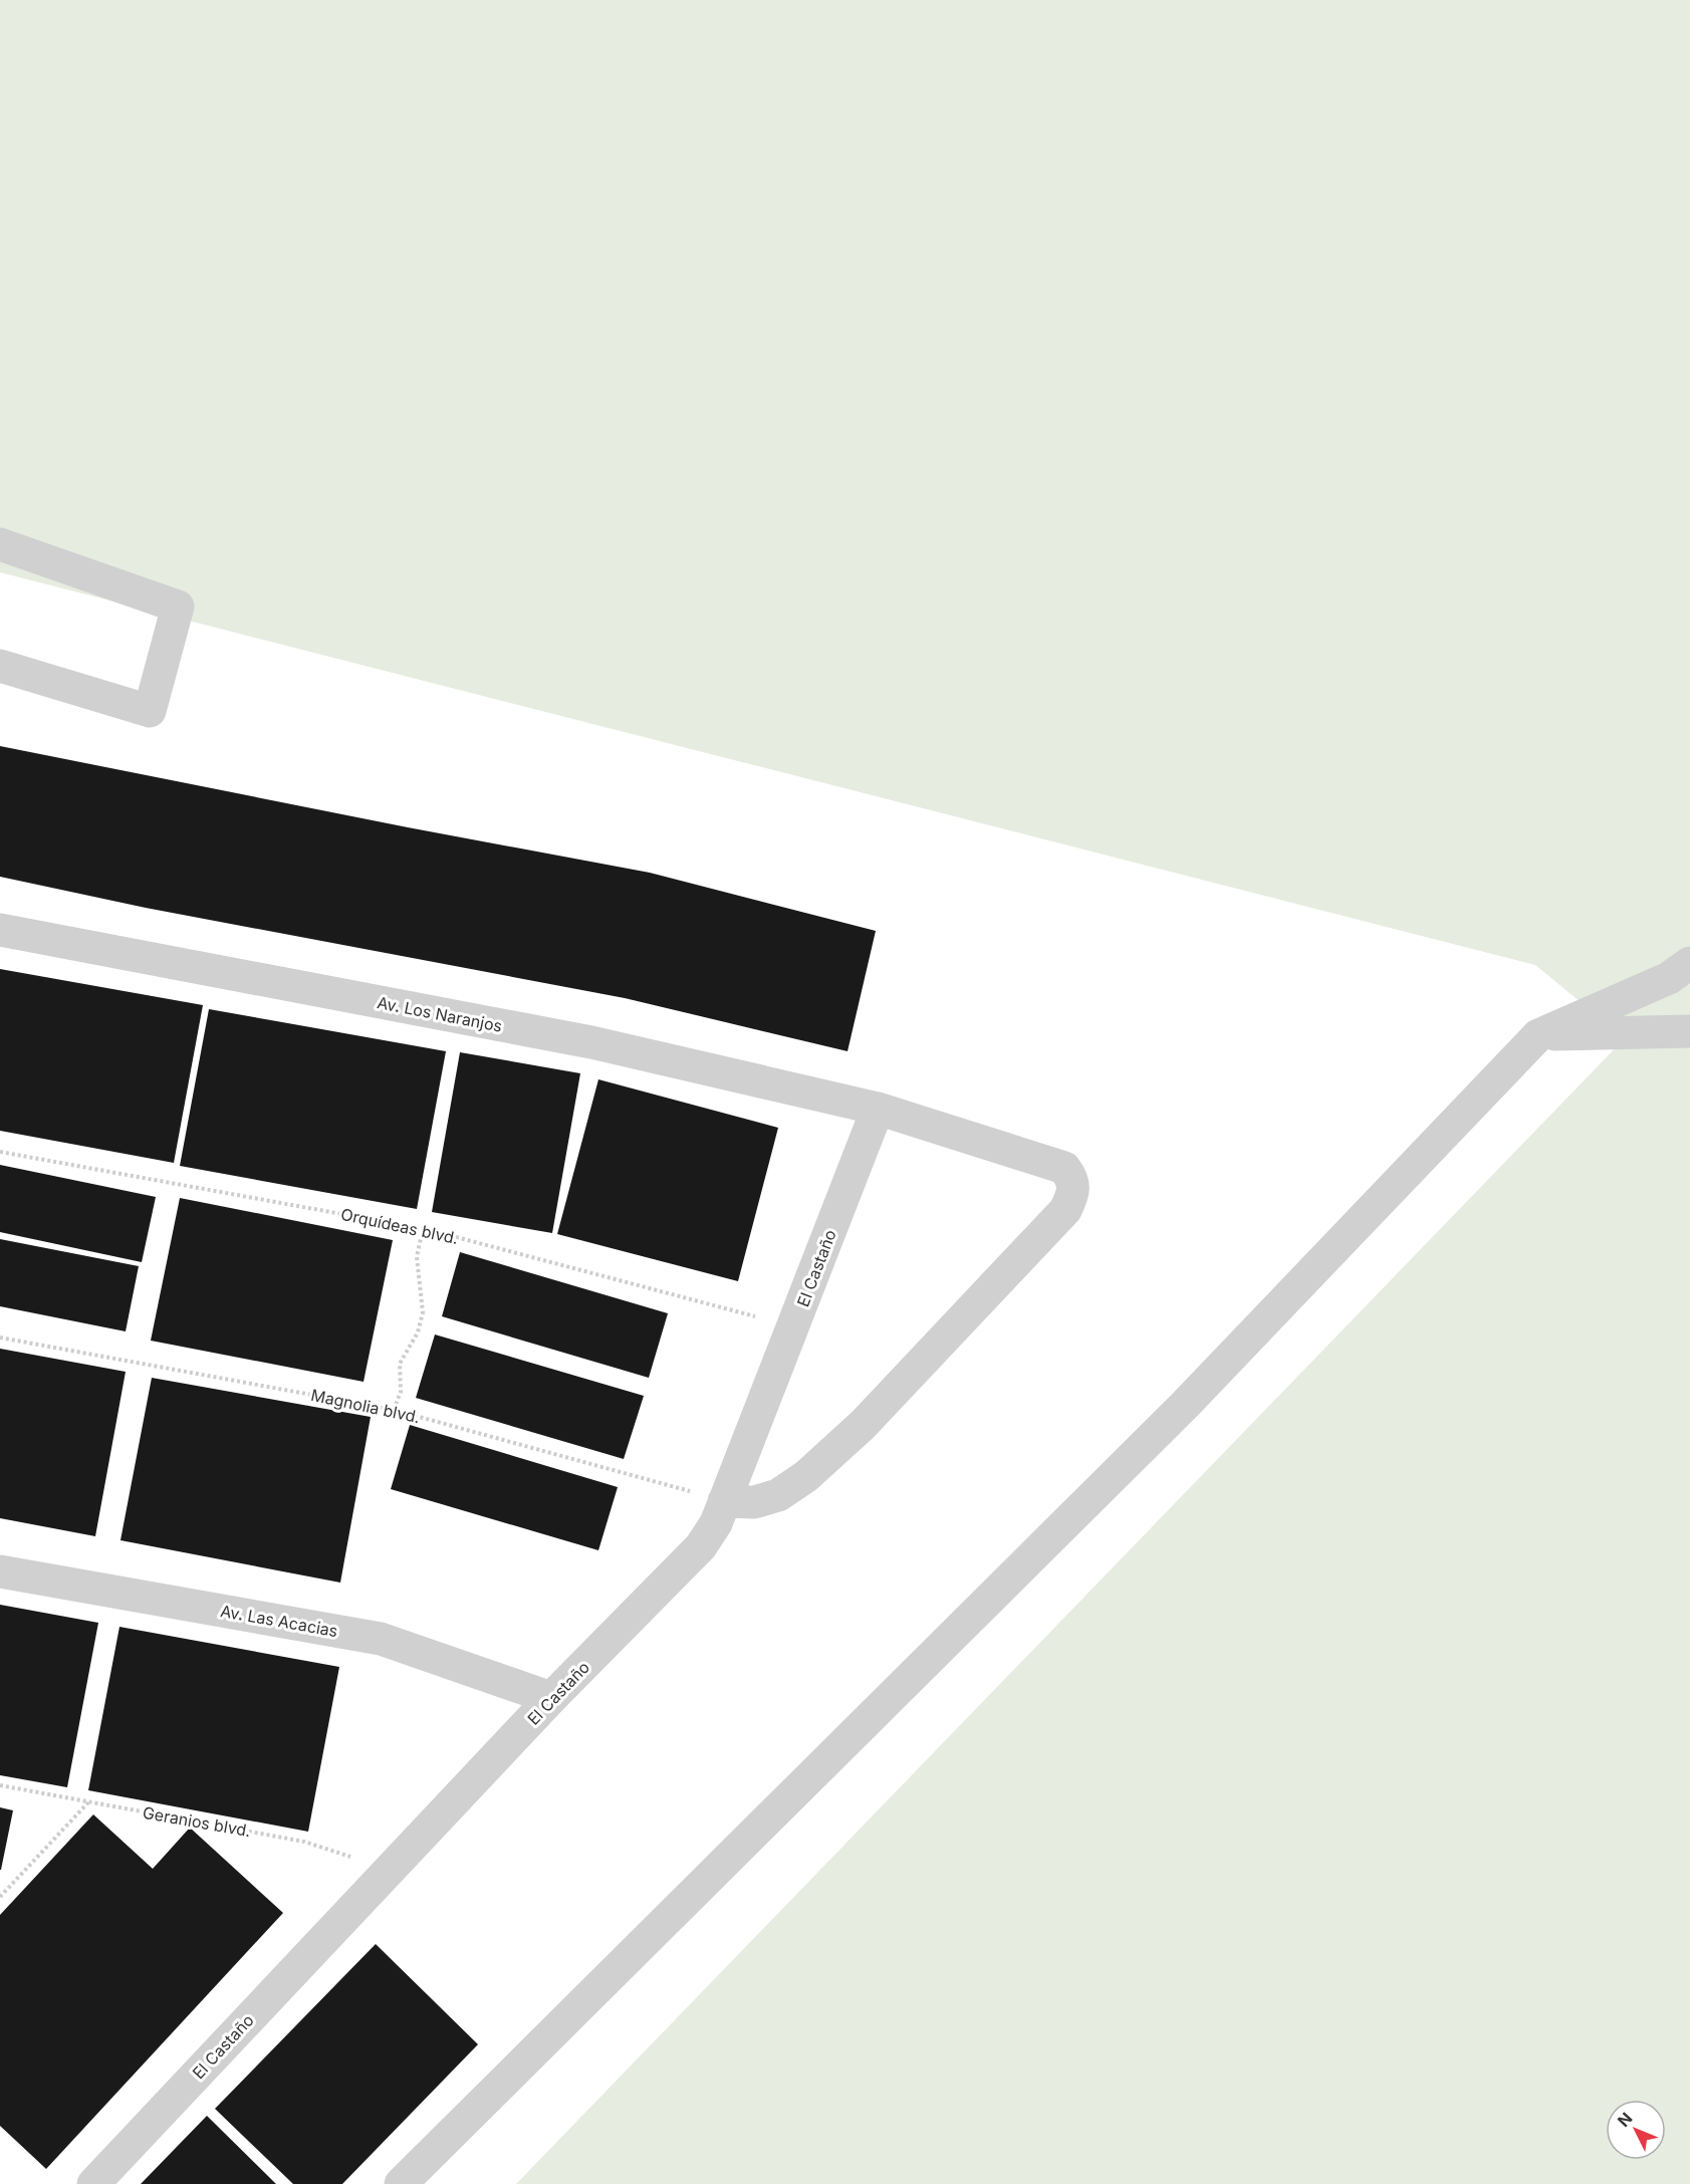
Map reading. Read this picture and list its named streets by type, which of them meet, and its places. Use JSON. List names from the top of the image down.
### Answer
{
  "streets": {
    "street": ["Av. Los Naranjos", "El Castaño", "Av. Las Acacias"],
    "path": ["Orquídeas blvd.", "Magnolia blvd.", "Geranios blvd."]
  },
  "crossings": [
    ["Av. Los Naranjos", "El Castaño"],
    ["Av. Los Naranjos", "Magnolia blvd."],
    ["Orquídeas blvd.", "El Castaño"],
    ["El Castaño", "Magnolia blvd."],
    ["El Castaño", "Av. Las Acacias"],
    ["El Castaño", "Geranios blvd."]
  ],
  "north": "top left"
}
